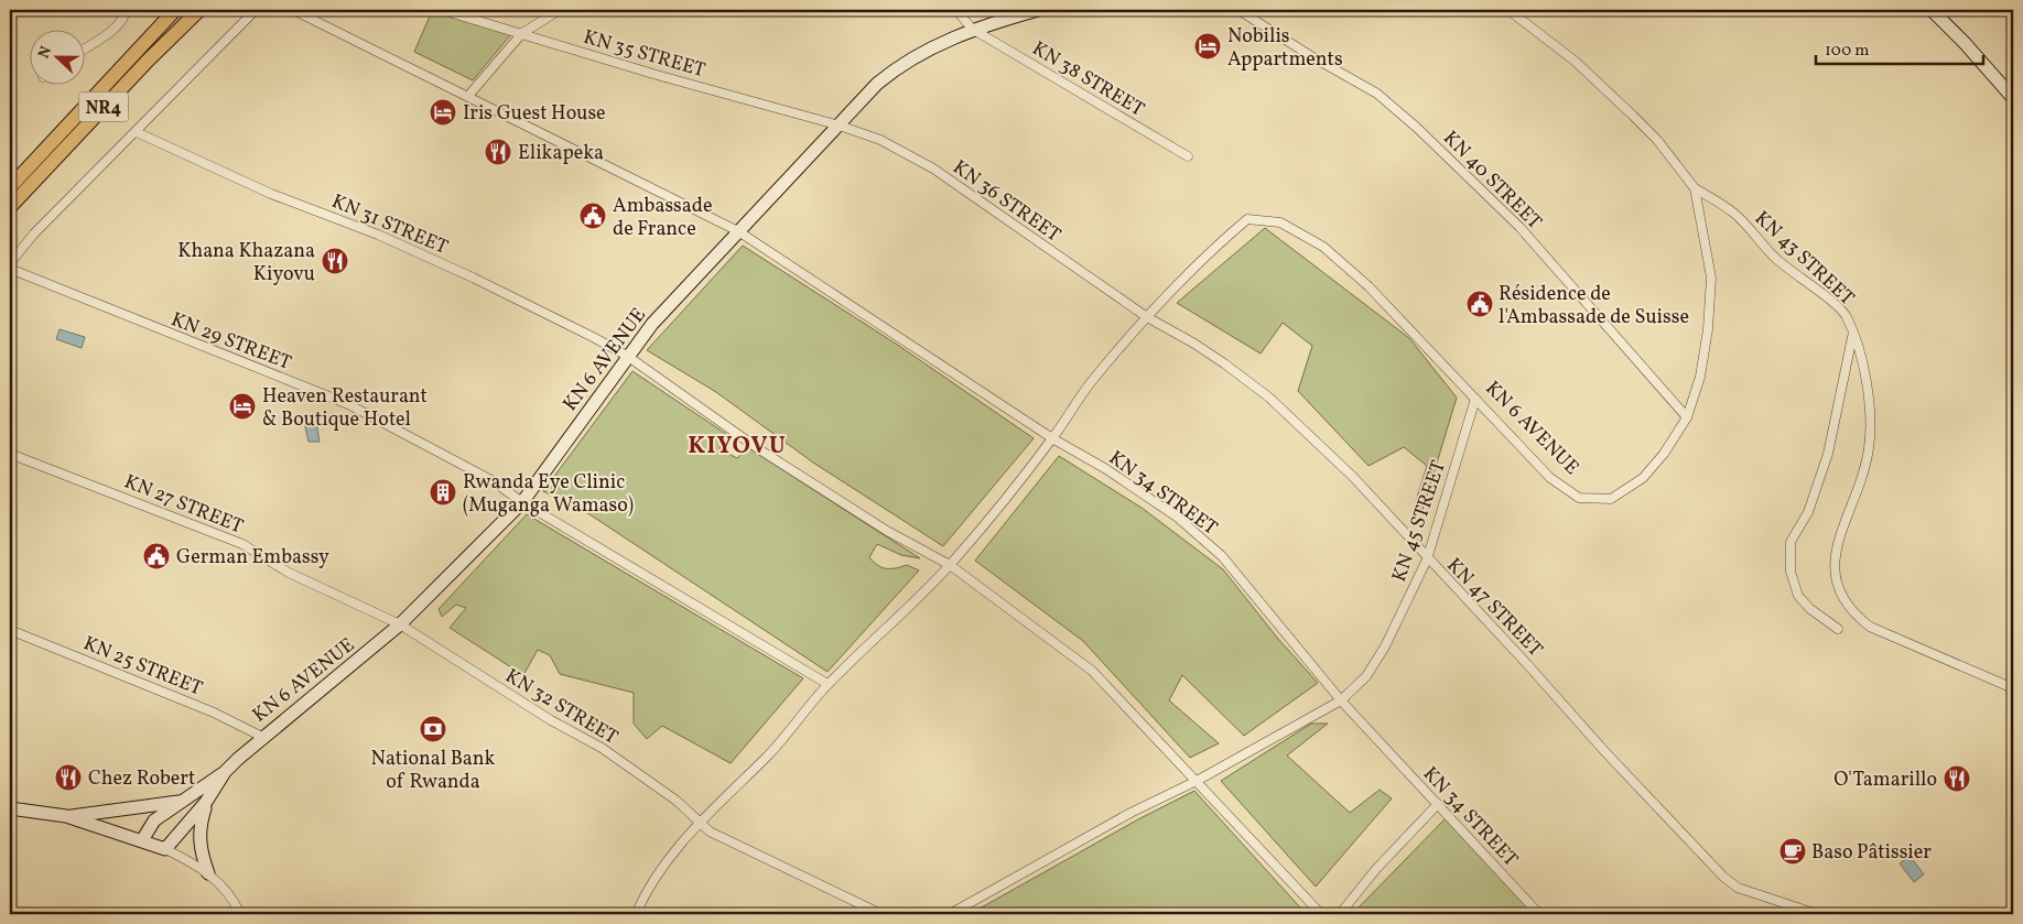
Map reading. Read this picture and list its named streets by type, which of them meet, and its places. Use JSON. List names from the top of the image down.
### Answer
{
  "streets": {
    "highway": ["NR4"],
    "main road": ["KN 6 AVENUE"],
    "street": [
      "KN 35 STREET",
      "KN 38 STREET",
      "KN 40 STREET",
      "KN 36 STREET",
      "KN 31 STREET",
      "KN 43 STREET",
      "KN 29 STREET",
      "KN 34 STREET",
      "KN 27 STREET",
      "KN 45 STREET",
      "KN 47 STREET",
      "KN 25 STREET",
      "KN 32 STREET"
    ]
  },
  "crossings": [
    ["KN 35 STREET", "KN 36 STREET"],
    ["KN 35 STREET", "KN 6 AVENUE"],
    ["KN 38 STREET", "KN 6 AVENUE"],
    ["KN 40 STREET", "KN 6 AVENUE"],
    ["KN 36 STREET", "KN 6 AVENUE"],
    ["KN 36 STREET", "KN 47 STREET"],
    ["KN 31 STREET", "KN 6 AVENUE"],
    ["KN 31 STREET", "KN 45 STREET"],
    ["KN 43 STREET", "KN 6 AVENUE"],
    ["KN 29 STREET", "KN 6 AVENUE"],
    ["KN 6 AVENUE", "KN 34 STREET"],
    ["KN 6 AVENUE", "KN 27 STREET"],
    ["KN 6 AVENUE", "KN 45 STREET"],
    ["KN 6 AVENUE", "KN 47 STREET"],
    ["KN 6 AVENUE", "KN 25 STREET"],
    ["KN 6 AVENUE", "KN 32 STREET"],
    ["KN 34 STREET", "KN 45 STREET"],
    ["KN 27 STREET", "KN 32 STREET"],
    ["KN 45 STREET", "KN 47 STREET"]
  ],
  "districts": ["KIYOVU"],
  "places": {
    "hotel": ["Nobilis Appartments", "Iris Guest House", "Heaven Restaurant & Boutique Hotel"],
    "restaurant": [
      "Elikapeka",
      "Khana Khazana Kiyovu",
      "Chez Robert",
      "O'Tamarillo"
    ],
    "public building": ["Ambassade de France", "Résidence de l'Ambassade de Suisse", "German Embassy"],
    "building": ["Rwanda Eye Clinic (Muganga Wamaso)"],
    "bank": ["National Bank of Rwanda"],
    "cafe": ["Baso Pâtissier"]
  },
  "scale_bar": "100 m",
  "north": "left"
}
